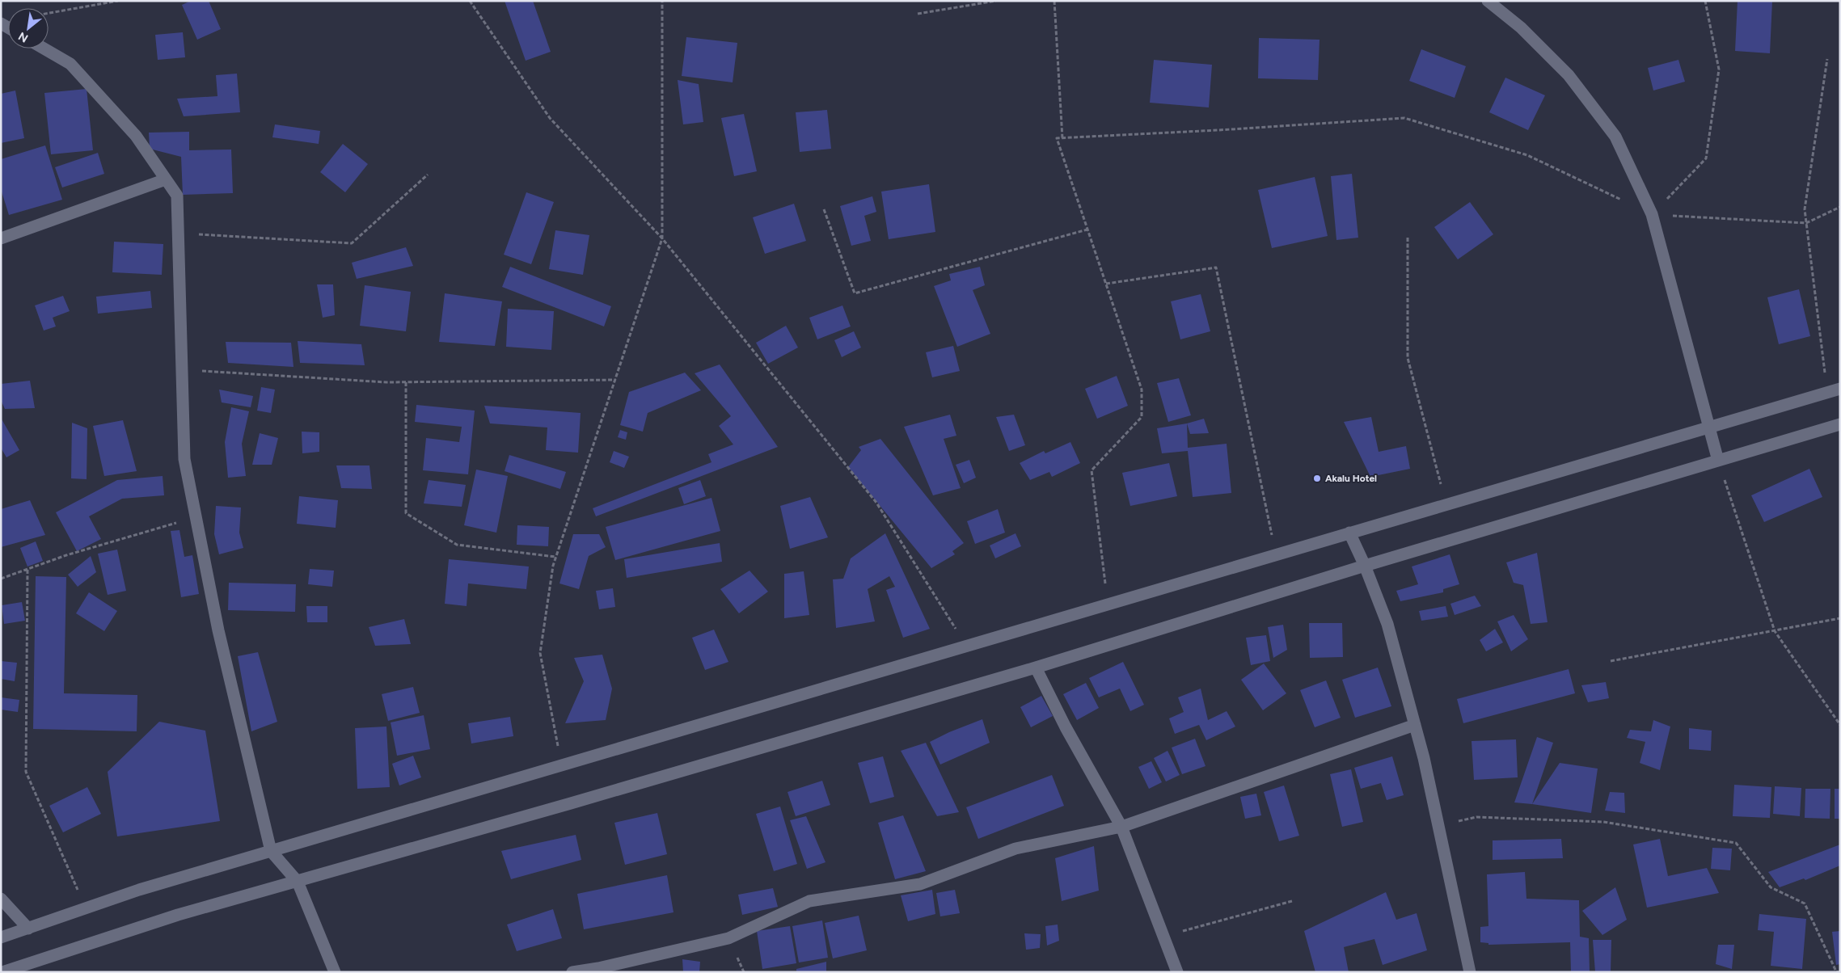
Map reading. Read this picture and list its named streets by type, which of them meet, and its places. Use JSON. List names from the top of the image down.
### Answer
{
  "places": ["Akalu Hotel"],
  "north": "bottom left"
}
